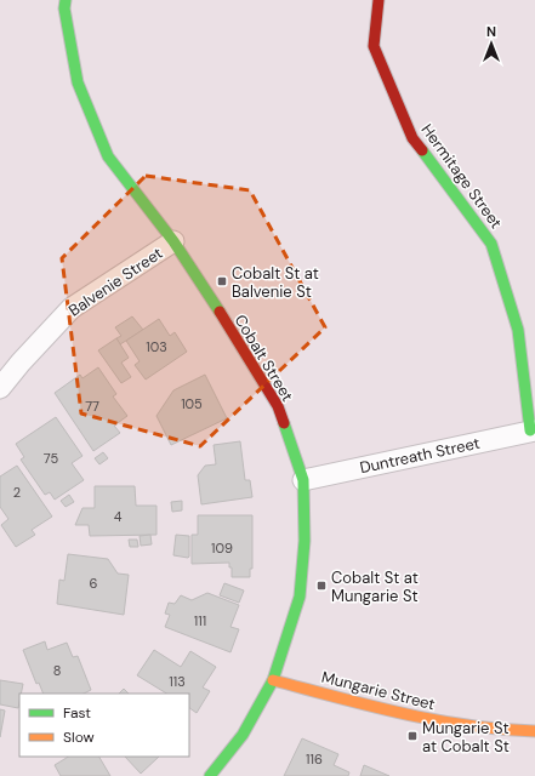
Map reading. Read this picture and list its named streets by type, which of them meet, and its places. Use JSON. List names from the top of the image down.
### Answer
{
  "streets": {
    "street": [
      "Hermitage Street",
      "Balvenie Street",
      "Cobalt Street",
      "Duntreath Street",
      "Mungarie Street"
    ]
  },
  "crossings": [
    ["Hermitage Street", "Duntreath Street"],
    ["Balvenie Street", "Cobalt Street"],
    ["Cobalt Street", "Duntreath Street"],
    ["Cobalt Street", "Mungarie Street"]
  ],
  "places": {
    "transit": ["Cobalt St at Balvenie St", "Cobalt St at Mungarie St", "Mungarie St at Cobalt St"]
  },
  "house_numbers": [
    "103",
    "105",
    "77",
    "75",
    "2",
    "4",
    "109",
    "6",
    "111",
    "8",
    "113",
    "116"
  ],
  "legend": ["Fast", "Slow"],
  "north": "top"
}
